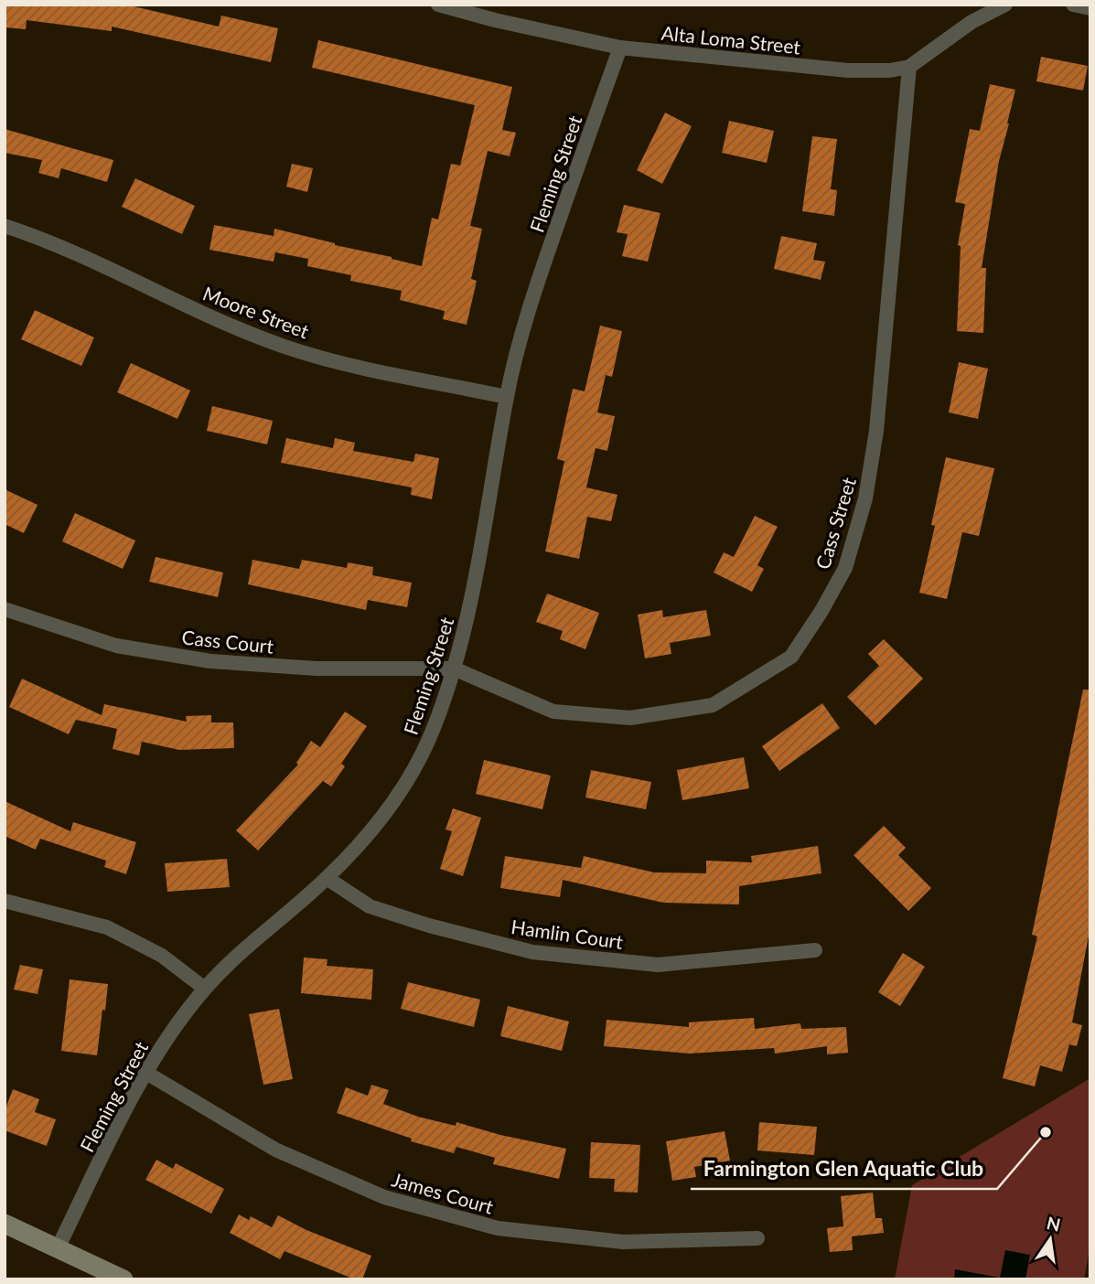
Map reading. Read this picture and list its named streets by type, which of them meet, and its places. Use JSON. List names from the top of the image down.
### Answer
{
  "streets": {
    "street": [
      "Alta Loma Street",
      "Fleming Street",
      "Moore Street",
      "Cass Street",
      "Cass Court",
      "Hamlin Court",
      "James Court"
    ]
  },
  "crossings": [
    ["Alta Loma Street", "Fleming Street"],
    ["Alta Loma Street", "Cass Street"],
    ["Fleming Street", "Moore Street"],
    ["Fleming Street", "Cass Street"],
    ["Fleming Street", "Cass Court"],
    ["Fleming Street", "Hamlin Court"],
    ["Fleming Street", "James Court"],
    ["Cass Street", "Cass Court"]
  ],
  "places": ["Farmington Glen Aquatic Club"],
  "north": "top"
}
